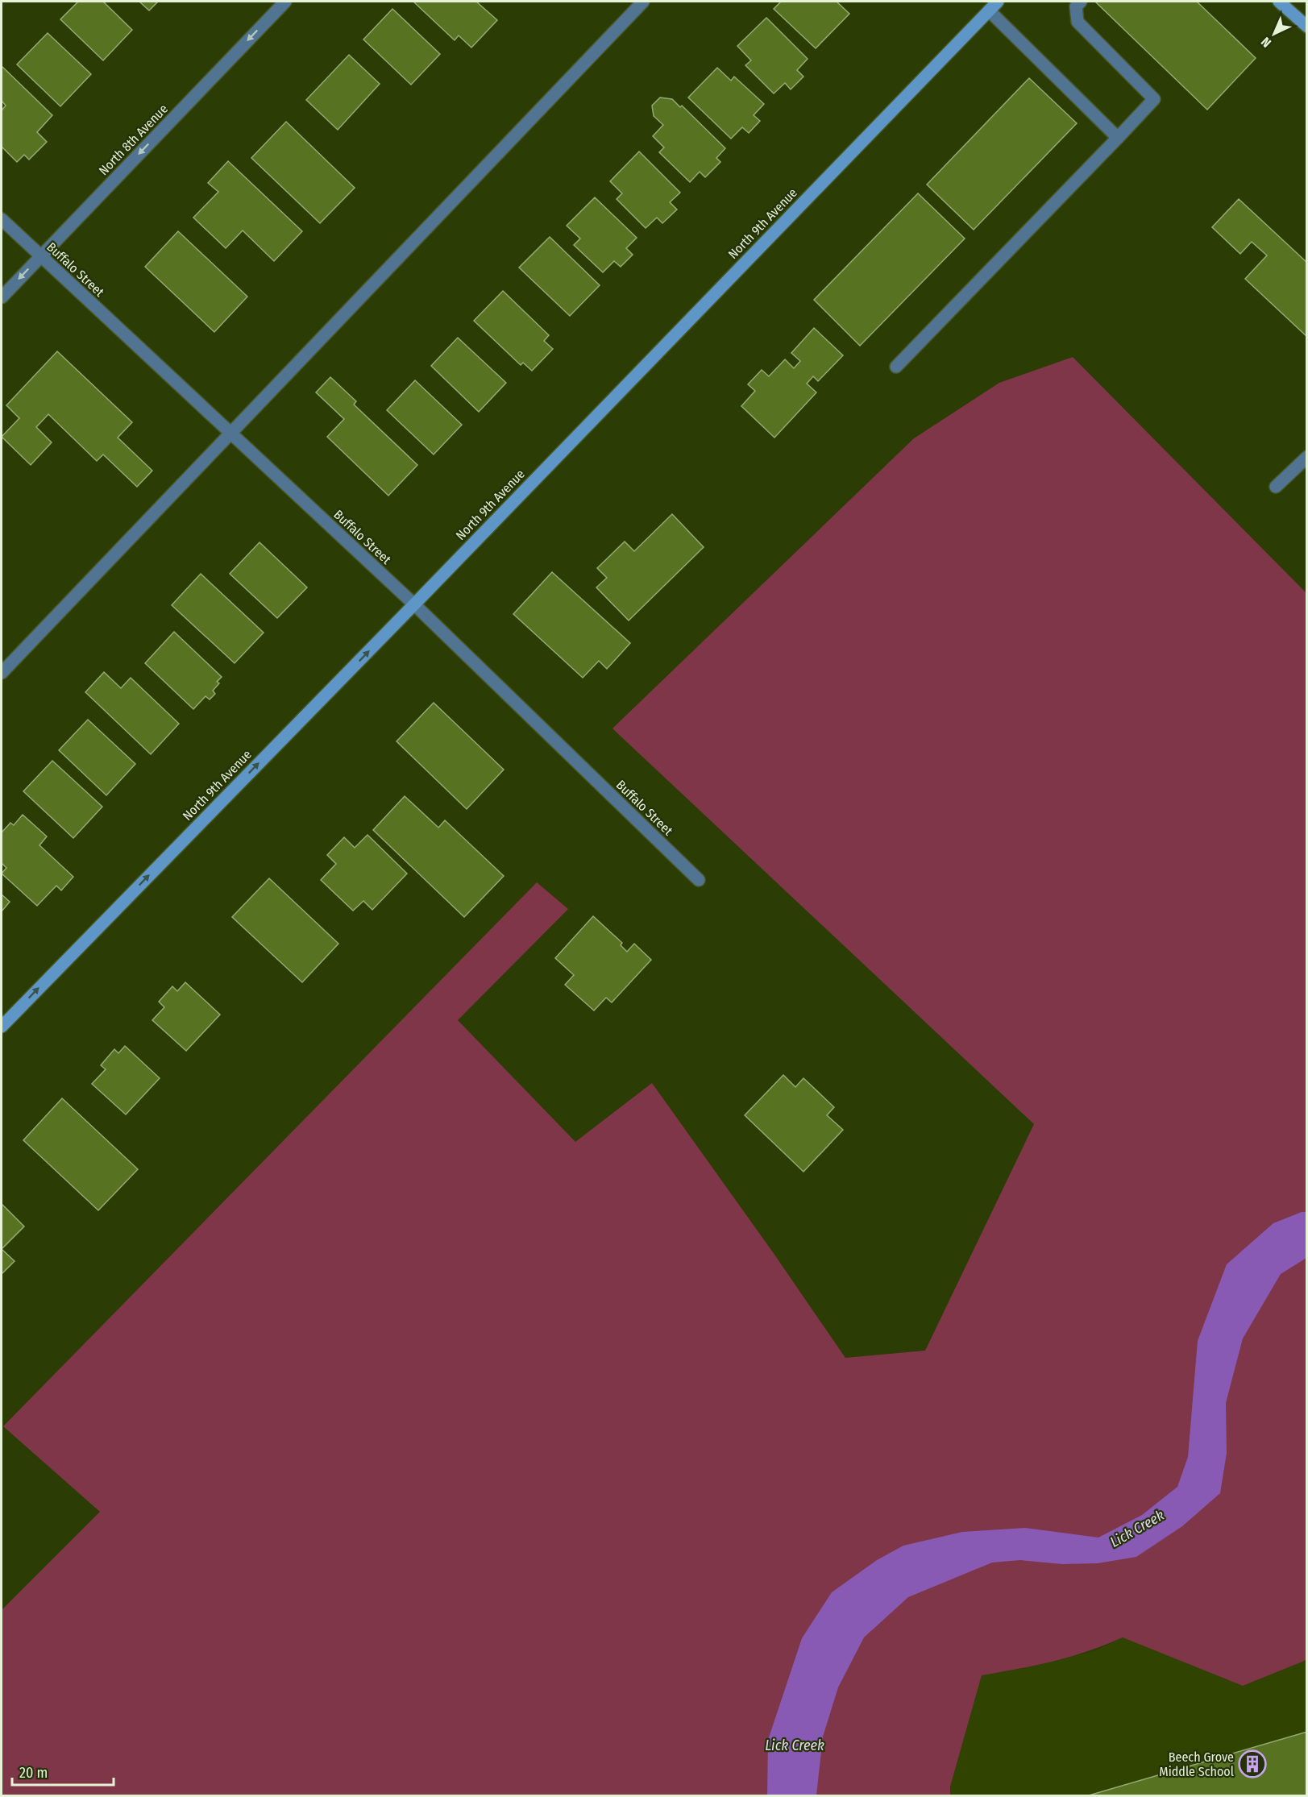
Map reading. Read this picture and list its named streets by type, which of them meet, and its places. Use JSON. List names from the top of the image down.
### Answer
{
  "streets": {
    "street": ["North 8th Avenue", "North 9th Avenue", "Buffalo Street"]
  },
  "crossings": [
    ["North 8th Avenue", "Buffalo Street"],
    ["North 9th Avenue", "Buffalo Street"]
  ],
  "one_way": ["North 8th Avenue", "North 9th Avenue"],
  "water": ["Lick Creek"],
  "places": {
    "building": ["Beech Grove Middle School"]
  },
  "scale_bar": "20 m",
  "north": "bottom left"
}
